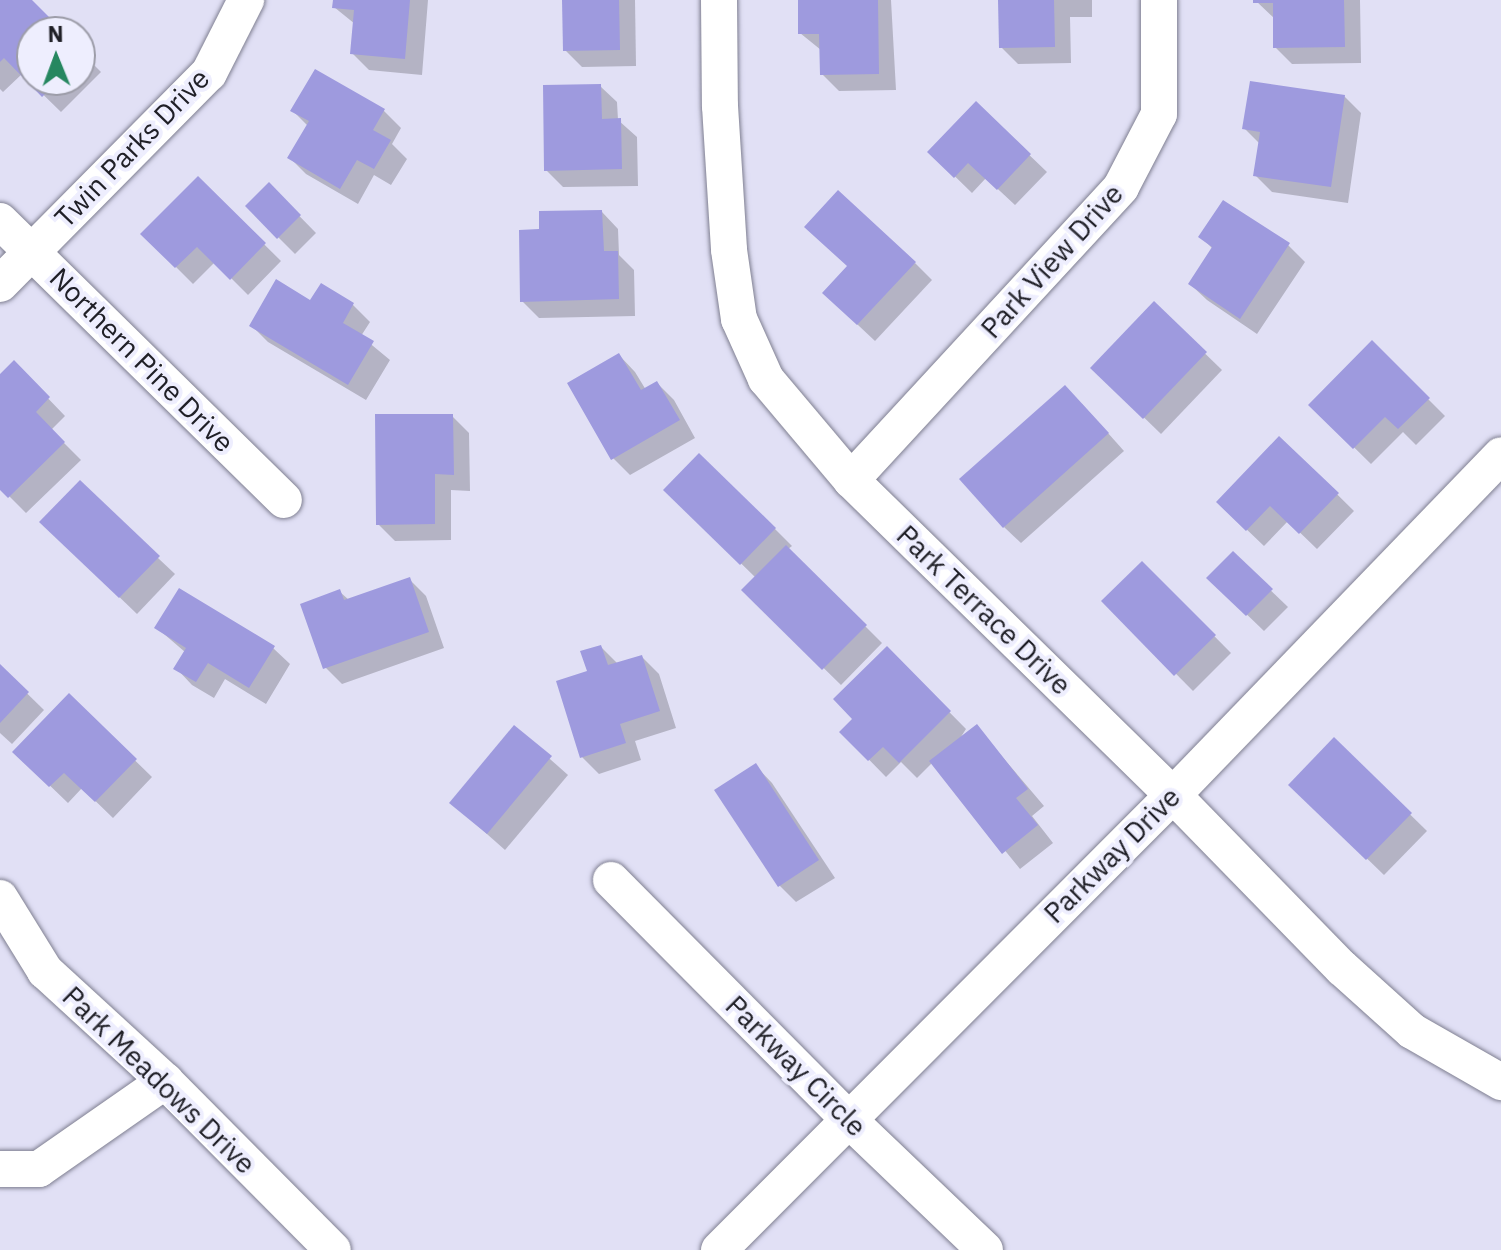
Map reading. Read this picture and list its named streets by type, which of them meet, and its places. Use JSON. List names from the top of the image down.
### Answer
{
  "streets": {
    "street": [
      "Twin Parks Drive",
      "Park View Drive",
      "Northern Pine Drive",
      "Park Terrace Drive",
      "Parkway Drive",
      "Parkway Circle",
      "Park Meadows Drive"
    ]
  },
  "crossings": [
    ["Twin Parks Drive", "Northern Pine Drive"],
    ["Park View Drive", "Park Terrace Drive"],
    ["Park Terrace Drive", "Parkway Drive"],
    ["Parkway Drive", "Parkway Circle"]
  ],
  "north": "top"
}
